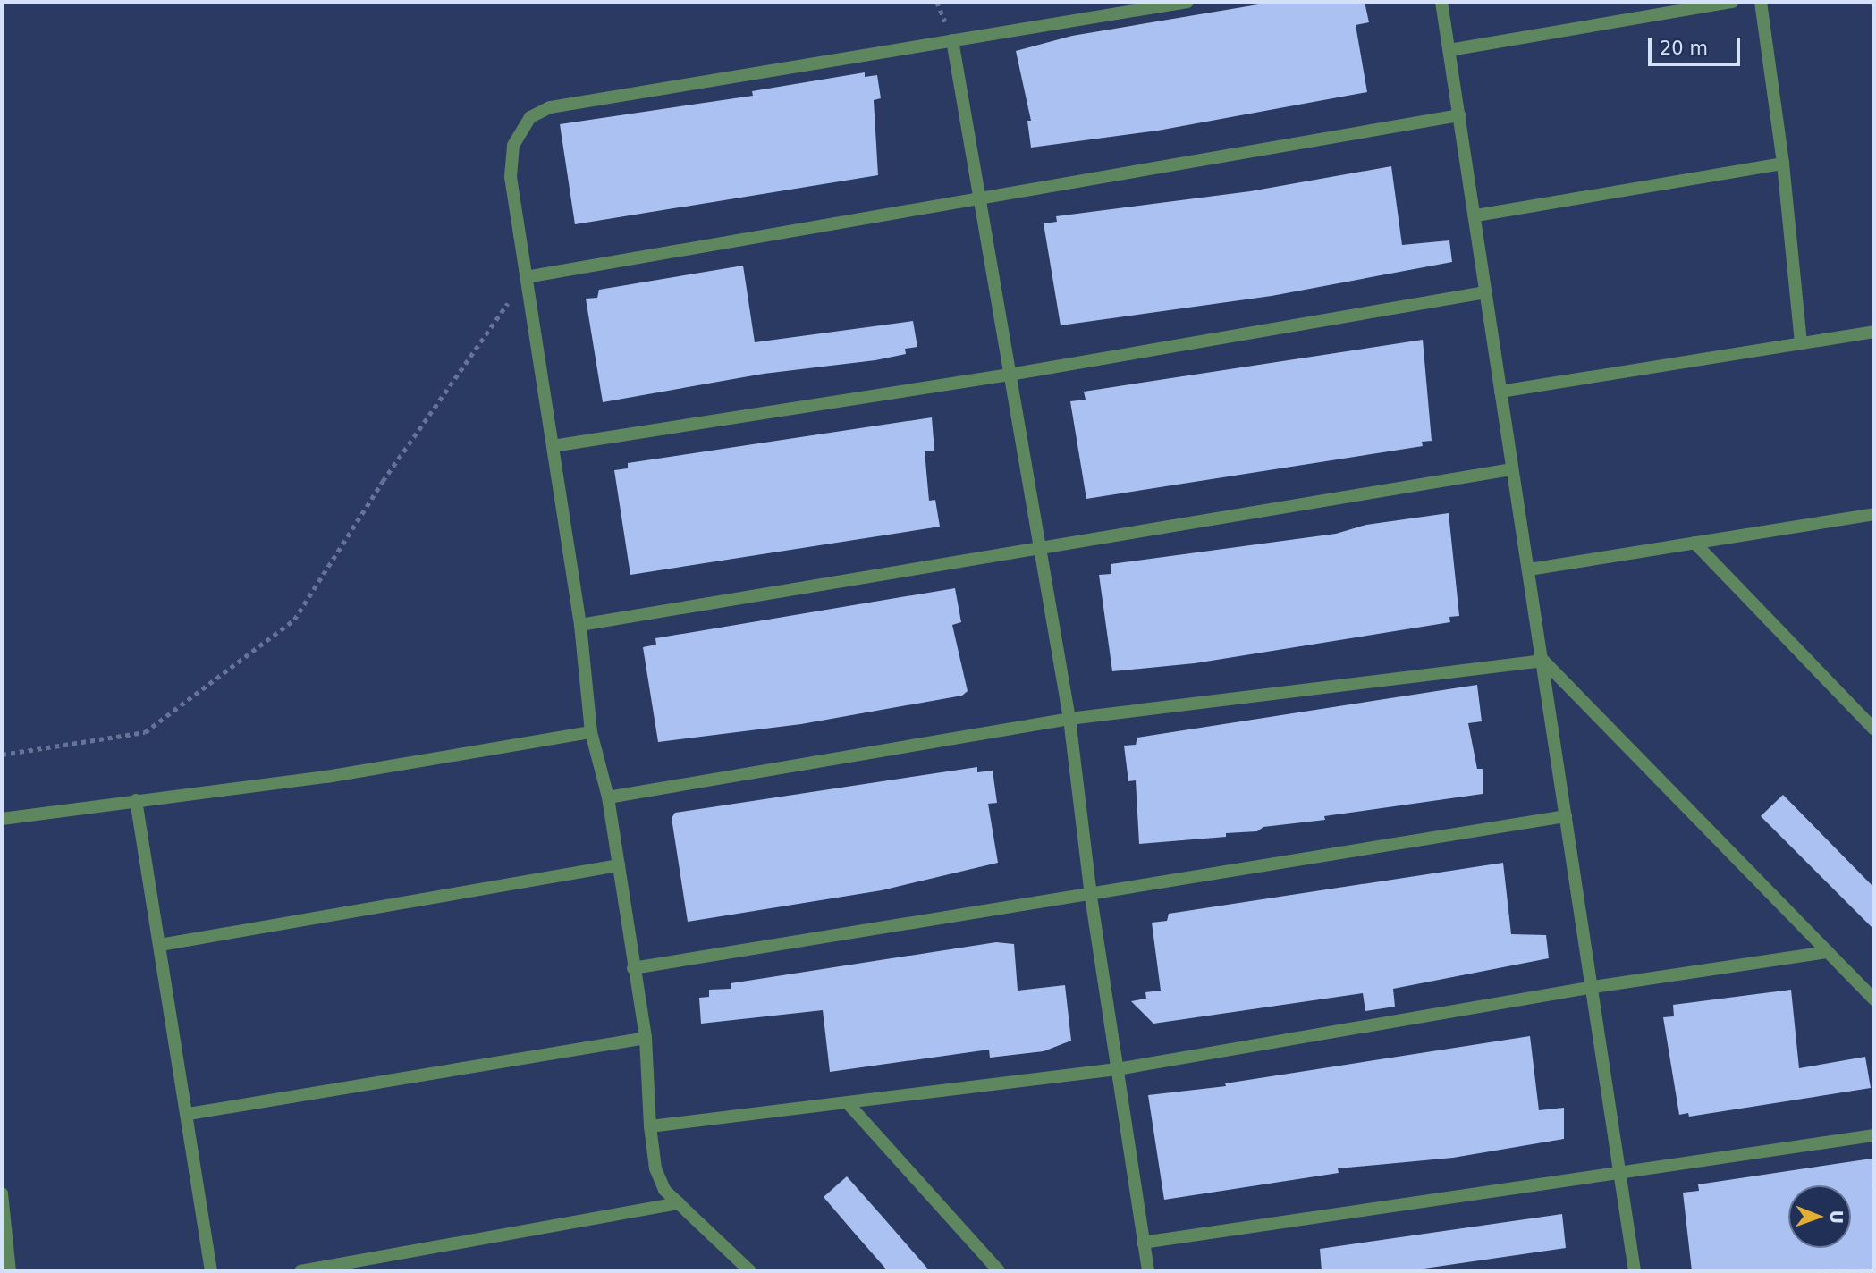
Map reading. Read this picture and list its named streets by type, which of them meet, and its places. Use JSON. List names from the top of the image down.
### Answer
{
  "scale_bar": "20 m",
  "north": "right"
}
